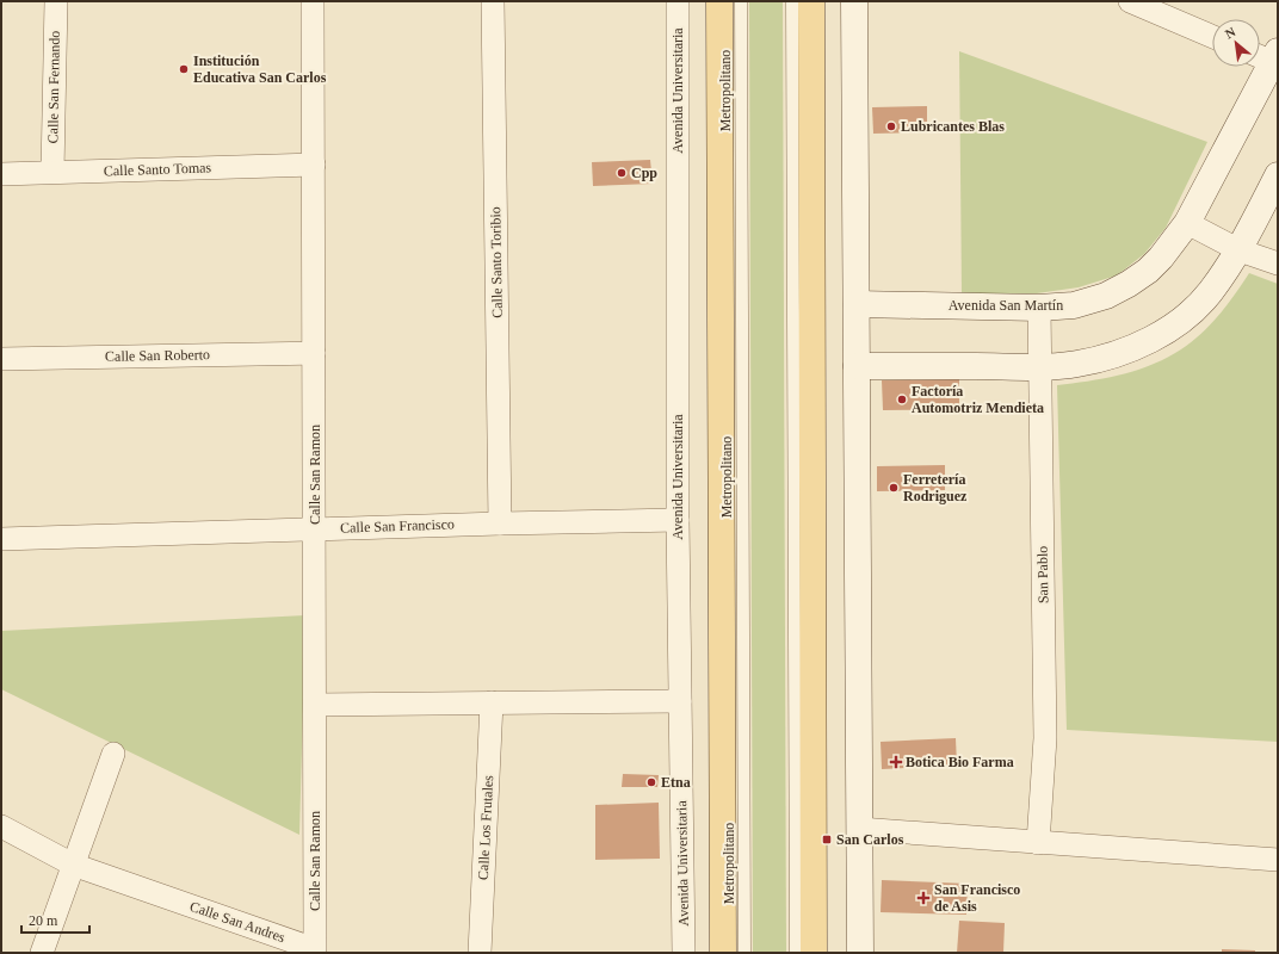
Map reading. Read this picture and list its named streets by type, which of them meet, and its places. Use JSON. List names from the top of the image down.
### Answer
{
  "streets": {
    "street": [
      "Calle San Fernando",
      "Avenida Universitaria",
      "Calle Santo Tomas",
      "Calle Santo Toribio",
      "Avenida San Martín",
      "Calle San Roberto",
      "Calle San Ramon",
      "Calle San Francisco",
      "San Pablo",
      "Calle Los Frutales",
      "Calle San Andres"
    ],
    "lane": ["Metropolitano"]
  },
  "crossings": [
    ["Calle San Fernando", "Calle Santo Tomas"],
    ["Avenida Universitaria", "Calle San Francisco"],
    ["Calle Santo Tomas", "Calle San Ramon"],
    ["Calle Santo Toribio", "Calle San Francisco"],
    ["Avenida San Martín", "San Pablo"],
    ["Calle San Roberto", "Calle San Ramon"],
    ["Calle San Ramon", "Calle San Francisco"],
    ["Calle San Ramon", "Calle San Andres"]
  ],
  "places": {
    "other": [
      "Institución Educativa San Carlos",
      "Lubricantes Blas",
      "Cpp",
      "Factoría Automotriz Mendieta",
      "Ferretería Rodriguez",
      "Etna"
    ],
    "health": ["Botica Bio Farma", "San Francisco de Asis"],
    "transit": ["San Carlos"]
  },
  "scale_bar": "20 m",
  "north": "top left"
}
